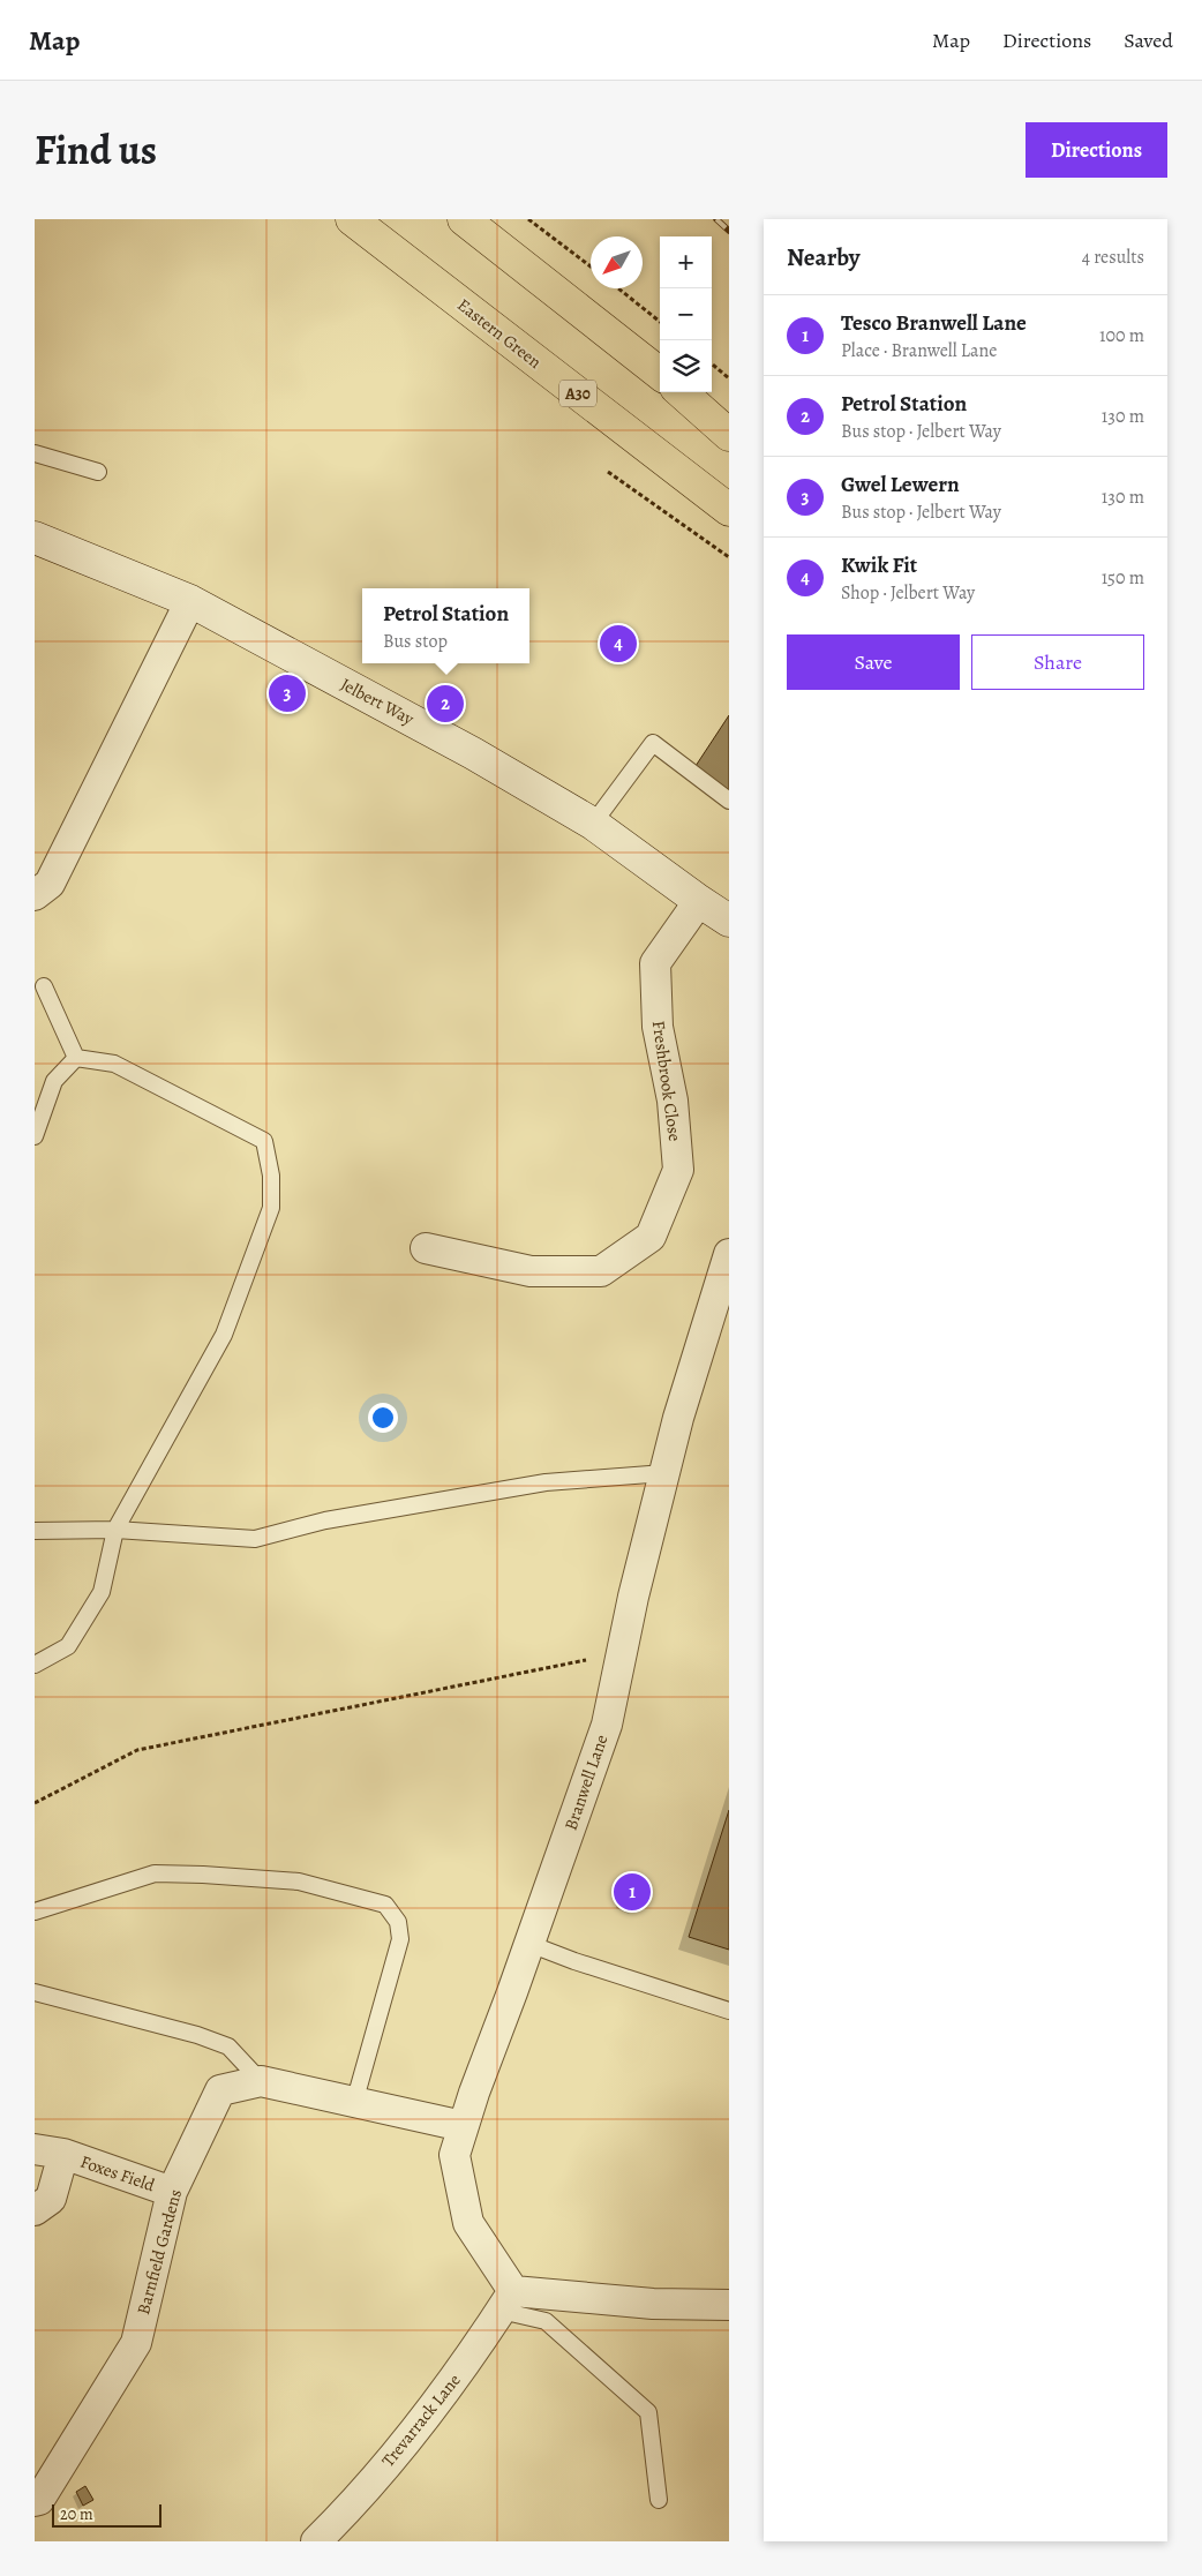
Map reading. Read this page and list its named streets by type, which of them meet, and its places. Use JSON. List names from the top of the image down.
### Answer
{
  "streets": {
    "highway": ["Eastern Green", "A30"],
    "street": [
      "Jelbert Way",
      "Freshbrook Close",
      "Branwell Lane",
      "Foxes Field",
      "Barnfield Gardens",
      "Trevarrack Lane"
    ]
  },
  "crossings": [
    ["Jelbert Way", "Freshbrook Close"],
    ["Branwell Lane", "Barnfield Gardens"],
    ["Branwell Lane", "Trevarrack Lane"],
    ["Foxes Field", "Barnfield Gardens"]
  ],
  "scale_bar": "20 m",
  "north": "bottom left",
  "page": {
    "header": "Map",
    "nav": ["Map", "Directions", "Saved"],
    "title": "Find us",
    "buttons": [
      "Directions",
      ["Save", "Share"]
    ],
    "heading": ["Nearby", "4 results"],
    "map_buttons": ["+", "−"],
    "list": [
      {
        "mark": "1",
        "name": "Tesco Branwell Lane",
        "note": "Place · Branwell Lane",
        "value": "100 m"
      },
      {
        "mark": "2",
        "name": "Petrol Station",
        "note": "Bus stop · Jelbert Way",
        "value": "130 m"
      },
      {
        "mark": "3",
        "name": "Gwel Lewern",
        "note": "Bus stop · Jelbert Way",
        "value": "130 m"
      },
      {
        "mark": "4",
        "name": "Kwik Fit",
        "note": "Shop · Jelbert Way",
        "value": "150 m"
      }
    ],
    "popup": ["Petrol Station", "Bus stop"],
    "pins": [
      "4",
      "3",
      "2",
      "1"
    ],
    "scale": "20 m"
  }
}
